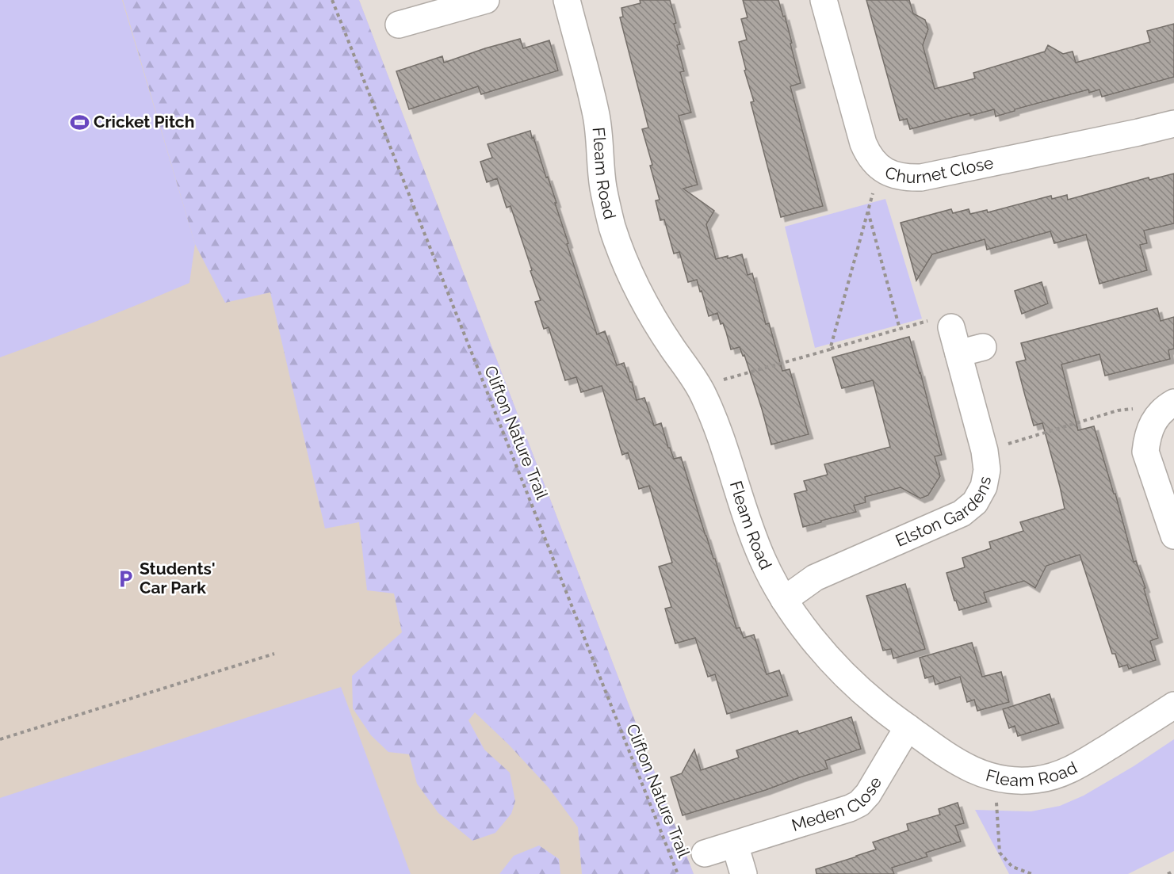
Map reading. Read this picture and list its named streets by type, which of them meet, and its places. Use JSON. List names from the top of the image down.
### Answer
{
  "streets": {
    "street": [
      "Churnet Close",
      "Fleam Road",
      "Elston Gardens",
      "Meden Close"
    ],
    "path": ["Clifton Nature Trail"]
  },
  "crossings": [
    ["Fleam Road", "Elston Gardens"],
    ["Fleam Road", "Meden Close"]
  ],
  "places": {
    "sports": ["Cricket Pitch"],
    "parking": ["Students' Car Park"]
  }
}
